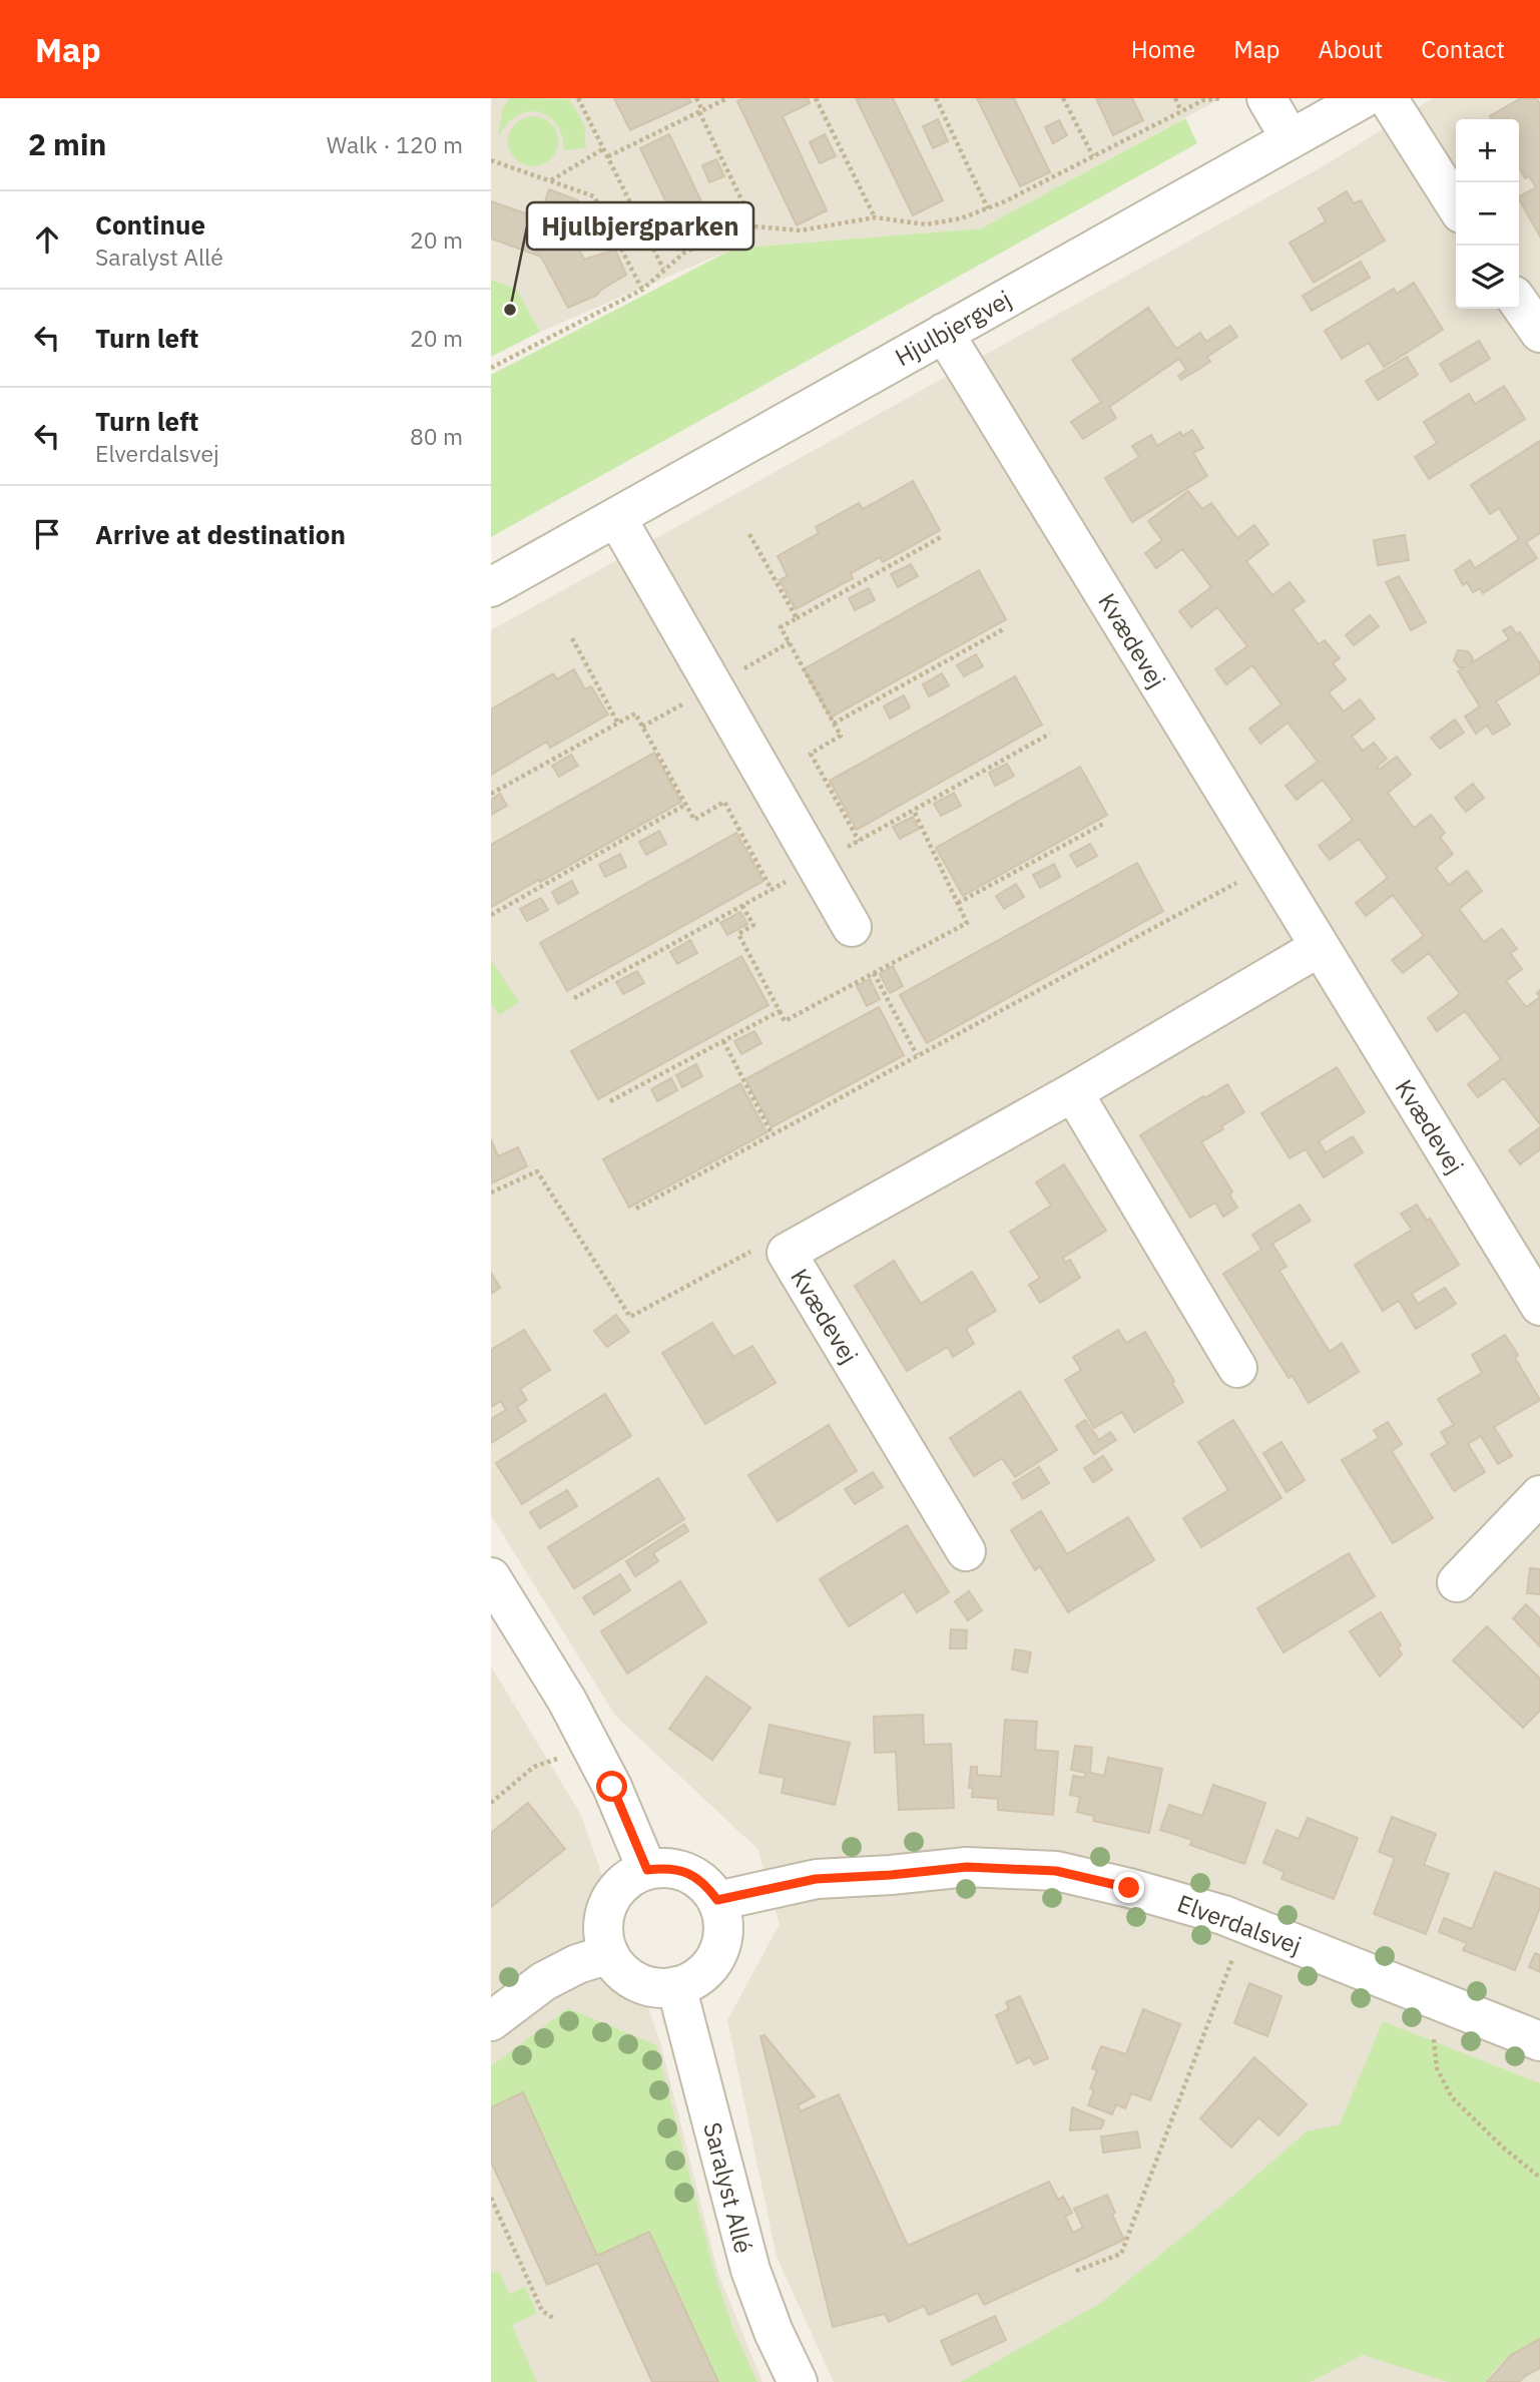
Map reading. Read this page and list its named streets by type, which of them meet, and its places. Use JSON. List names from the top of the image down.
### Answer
{
  "streets": {
    "street": [
      "Hjulbjergvej",
      "Kvædevej",
      "Elverdalsvej",
      "Saralyst Allé"
    ]
  },
  "crossings": [
    ["Hjulbjergvej", "Kvædevej"],
    ["Elverdalsvej", "Saralyst Allé"]
  ],
  "places": ["Hjulbjergparken"],
  "page": {
    "header": "Map",
    "nav": [
      "Home",
      "Map",
      "About",
      "Contact"
    ],
    "heading": ["2 min", "Walk · 120 m"],
    "map_buttons": ["+", "−"],
    "list": [
      ["Continue", "Saralyst Allé", "20 m"],
      ["Turn left", "20 m"],
      ["Turn left", "Elverdalsvej", "80 m"],
      "Arrive at destination"
    ]
  }
}
